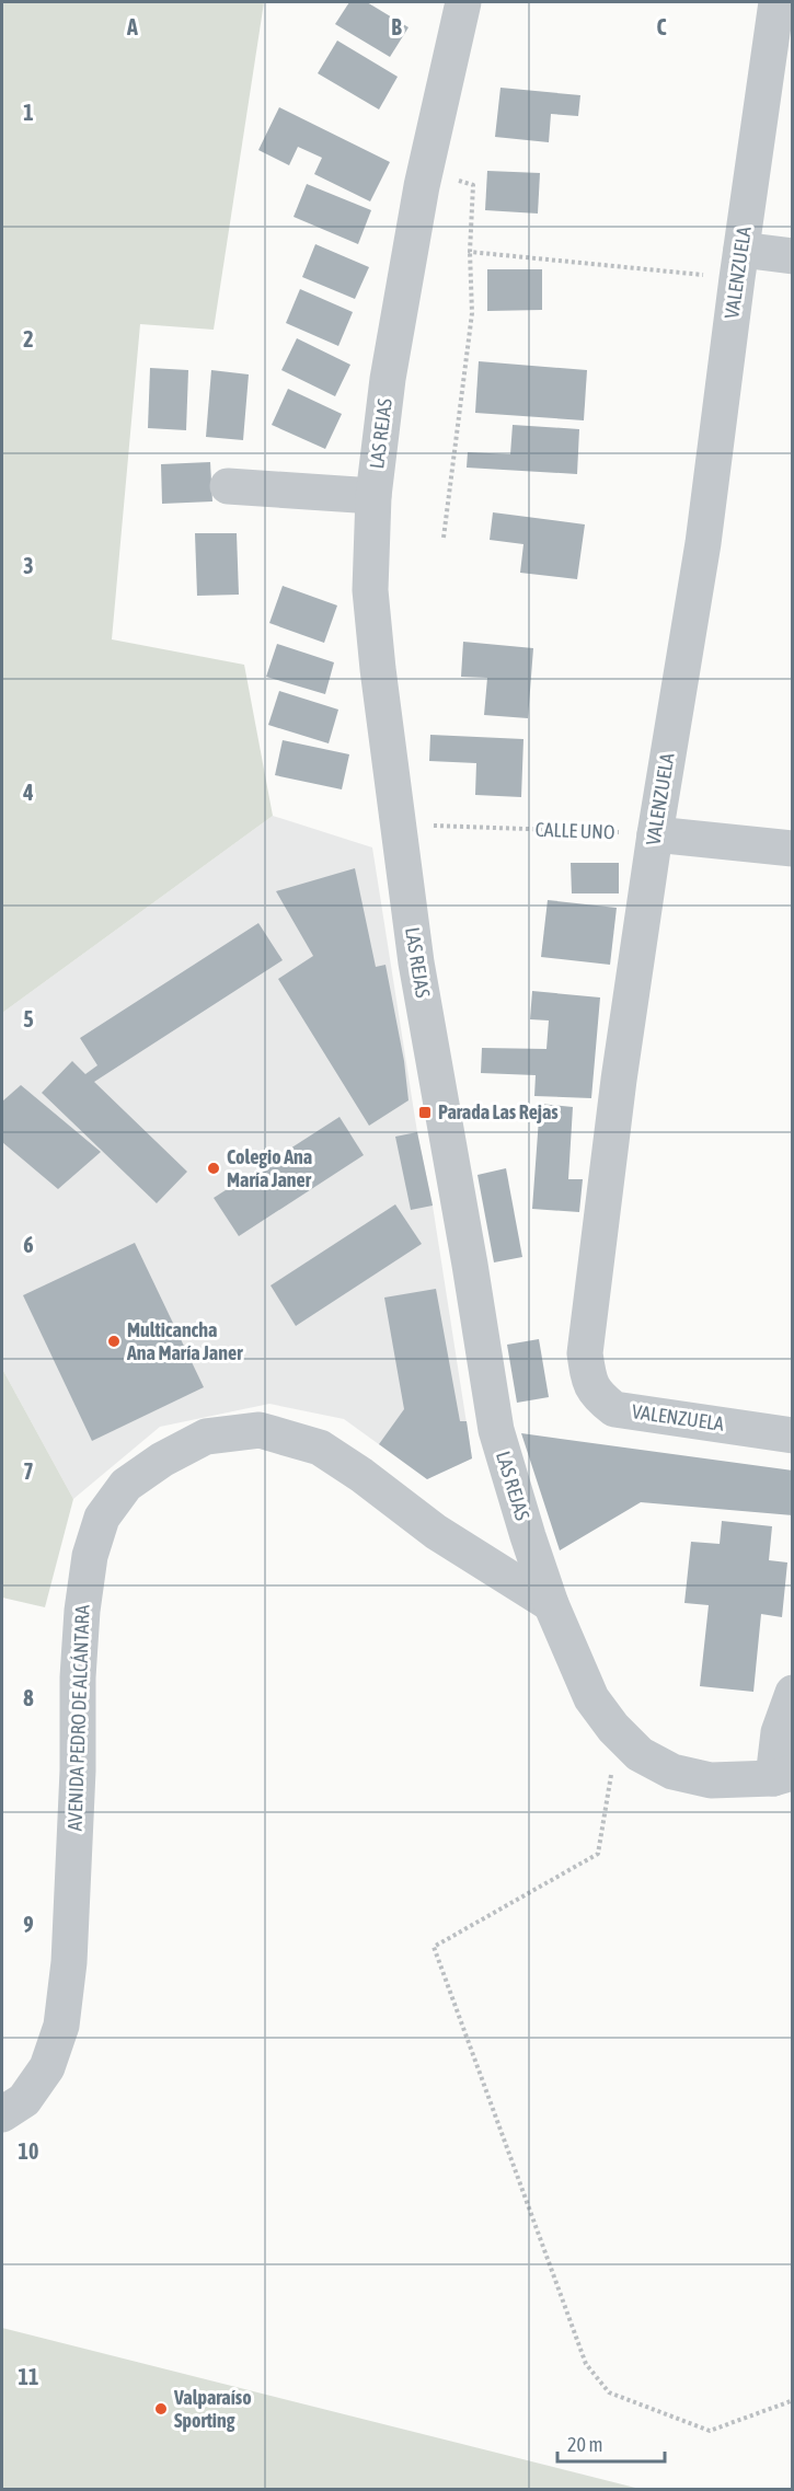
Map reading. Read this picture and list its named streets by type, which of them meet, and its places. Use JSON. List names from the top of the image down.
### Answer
{
  "streets": {
    "street": ["VALENZUELA", "LAS REJAS", "AVENIDA PEDRO DE ALCÁNTARA"],
    "path": ["CALLE UNO"]
  },
  "crossings": [
    ["VALENZUELA", "CALLE UNO"],
    ["LAS REJAS", "CALLE UNO"],
    ["LAS REJAS", "AVENIDA PEDRO DE ALCÁNTARA"]
  ],
  "places": {
    "transit": ["Parada Las Rejas"],
    "other": ["Colegio Ana María Janer", "Multicancha Ana María Janer", "Valparaíso Sporting"]
  },
  "scale_bar": "20 m",
  "grid": {
    "columns": ["A", "B", "C"],
    "rows": [
      "1",
      "2",
      "3",
      "4",
      "5",
      "6",
      "7",
      "8",
      "9",
      "10",
      "11"
    ]
  }
}
